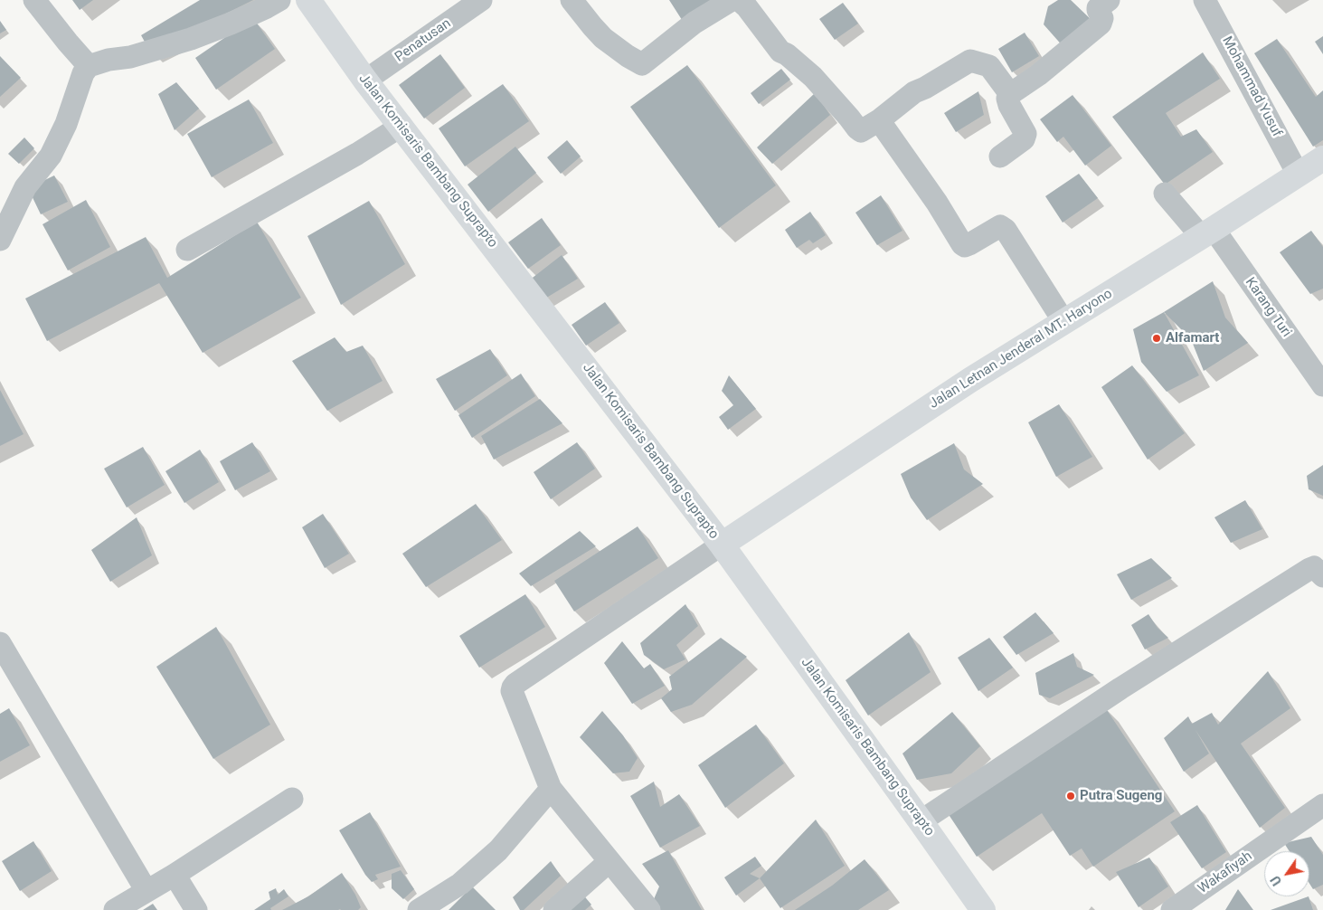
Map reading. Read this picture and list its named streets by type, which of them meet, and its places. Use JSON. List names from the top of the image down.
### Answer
{
  "streets": {
    "main road": ["Jalan Komisaris Bambang Suprapto", "Jalan Letnan Jenderal MT. Haryono"],
    "street": [
      "Penatusan",
      "Mohammad Yusuf",
      "Karang Turi",
      "Wakafiyah"
    ]
  },
  "crossings": [
    ["Penatusan", "Jalan Komisaris Bambang Suprapto"],
    ["Mohammad Yusuf", "Jalan Letnan Jenderal MT. Haryono"],
    ["Jalan Komisaris Bambang Suprapto", "Jalan Letnan Jenderal MT. Haryono"],
    ["Karang Turi", "Jalan Letnan Jenderal MT. Haryono"]
  ],
  "places": ["Alfamart", "Putra Sugeng"],
  "north": "bottom left"
}
